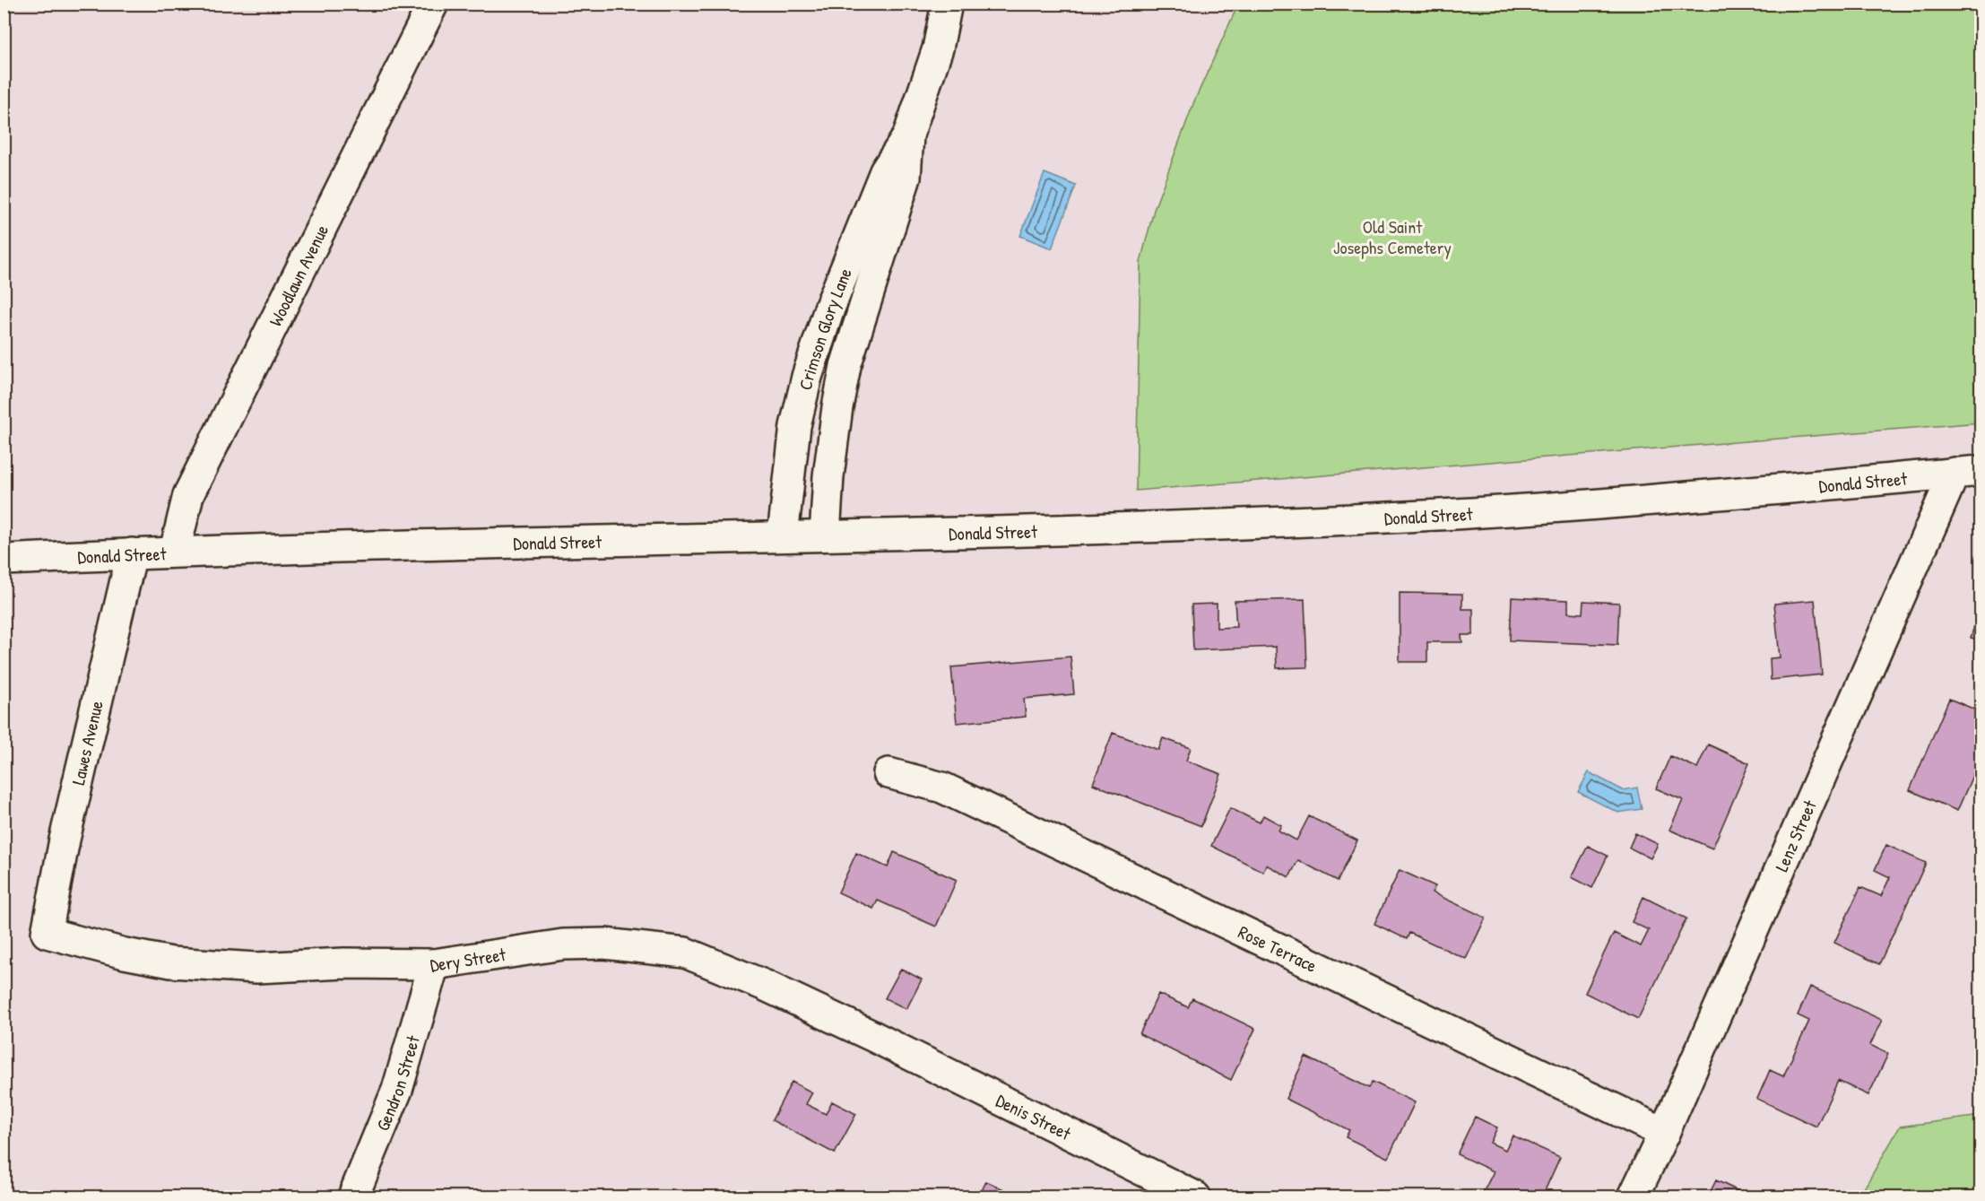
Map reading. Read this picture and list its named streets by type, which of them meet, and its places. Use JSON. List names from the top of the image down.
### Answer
{
  "streets": {
    "street": [
      "Woodlawn Avenue",
      "Crimson Glory Lane",
      "Donald Street",
      "Lawes Avenue",
      "Lenz Street",
      "Rose Terrace",
      "Dery Street",
      "Gendron Street",
      "Denis Street"
    ]
  },
  "crossings": [
    ["Woodlawn Avenue", "Donald Street"],
    ["Crimson Glory Lane", "Donald Street"],
    ["Donald Street", "Lawes Avenue"],
    ["Donald Street", "Lenz Street"],
    ["Lawes Avenue", "Dery Street"],
    ["Lenz Street", "Rose Terrace"],
    ["Dery Street", "Gendron Street"],
    ["Dery Street", "Denis Street"]
  ],
  "parks": ["Old Saint Josephs Cemetery"]
}
